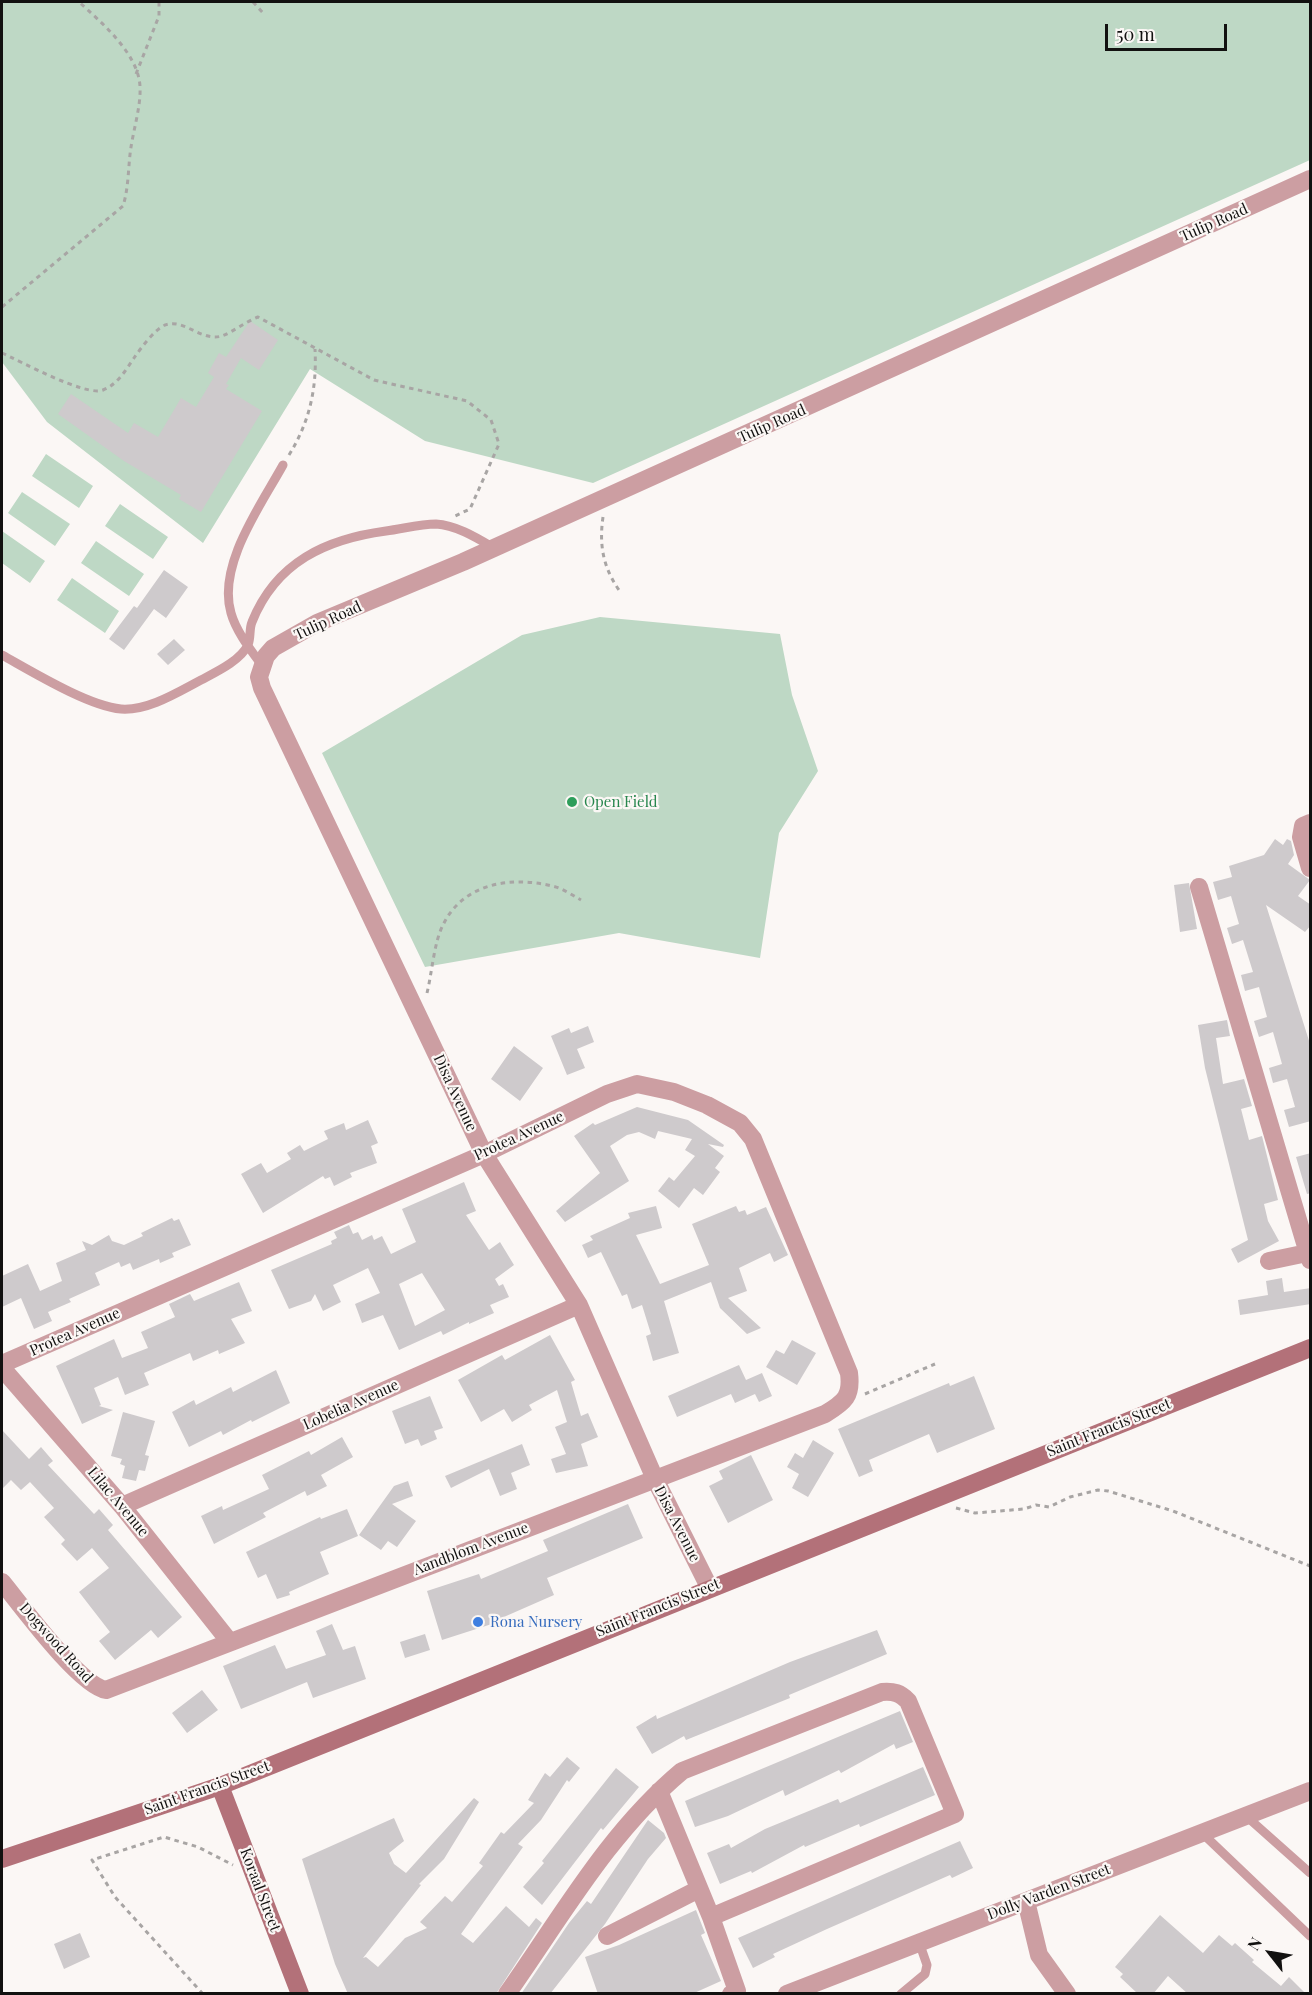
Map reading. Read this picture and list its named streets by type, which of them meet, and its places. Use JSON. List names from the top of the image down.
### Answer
{
  "streets": {
    "street": [
      "Tulip Road",
      "Disa Avenue",
      "Protea Avenue",
      "Lobelia Avenue",
      "Saint Francis Street",
      "Lilac Avenue",
      "Aandblom Avenue",
      "Dogwood Road",
      "Koraal Street",
      "Dolly Varden Street"
    ]
  },
  "crossings": [
    ["Tulip Road", "Disa Avenue"],
    ["Disa Avenue", "Protea Avenue"],
    ["Disa Avenue", "Lobelia Avenue"],
    ["Disa Avenue", "Saint Francis Street"],
    ["Disa Avenue", "Aandblom Avenue"],
    ["Protea Avenue", "Lilac Avenue"],
    ["Protea Avenue", "Aandblom Avenue"],
    ["Lobelia Avenue", "Lilac Avenue"],
    ["Saint Francis Street", "Koraal Street"],
    ["Lilac Avenue", "Aandblom Avenue"],
    ["Aandblom Avenue", "Dogwood Road"]
  ],
  "places": ["Open Field", "Rona Nursery"],
  "scale_bar": "50 m",
  "north": "top left"
}
